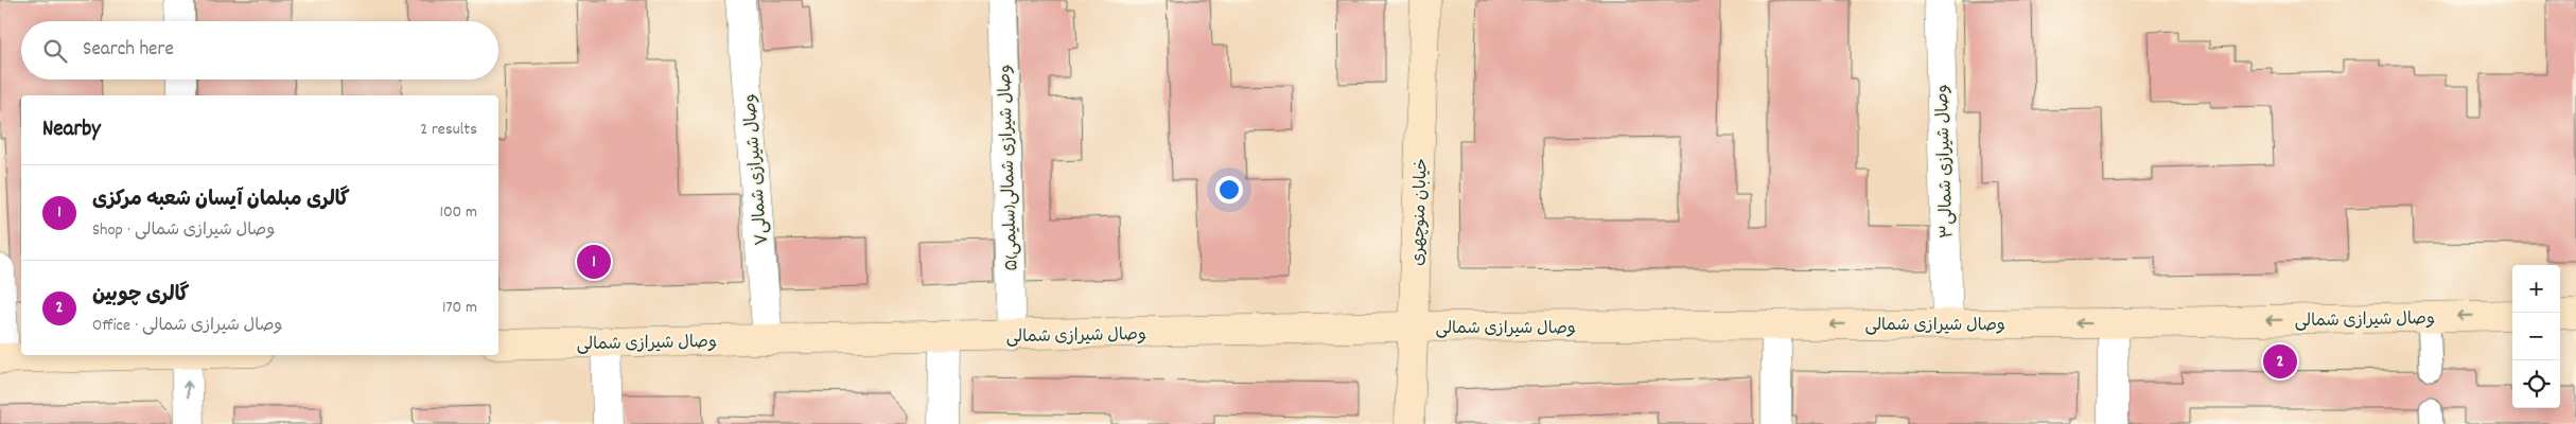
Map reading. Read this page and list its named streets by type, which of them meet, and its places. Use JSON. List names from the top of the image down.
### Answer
{
  "streets": {
    "main road": ["خیابان منوچهری", "وصال شیرازی شمالی"],
    "street": ["وصال شیرازی شمالی۳", "۵وصال شیرازی شمالی(سلیمی)", "وصال شیرازی شمالی۷"]
  },
  "crossings": [
    ["وصال شیرازی شمالی۳", "وصال شیرازی شمالی"],
    ["۵وصال شیرازی شمالی(سلیمی)", "وصال شیرازی شمالی"],
    ["وصال شیرازی شمالی۷", "وصال شیرازی شمالی"],
    ["خیابان منوچهری", "وصال شیرازی شمالی"]
  ],
  "one_way": ["وصال شیرازی شمالی"],
  "page": {
    "search": "Search here",
    "heading": ["Nearby", "2 results"],
    "list": [
      {
        "mark": "1",
        "name": "گالری مبلمان آیسان شعبه مرکزی",
        "note": "Shop · وصال شیرازی شمالی",
        "value": "100 m"
      },
      {
        "mark": "2",
        "name": "گالری چوبین",
        "note": "Office · وصال شیرازی شمالی",
        "value": "170 m"
      }
    ],
    "pins": ["1", "2"],
    "map_buttons": ["+", "−"]
  }
}
